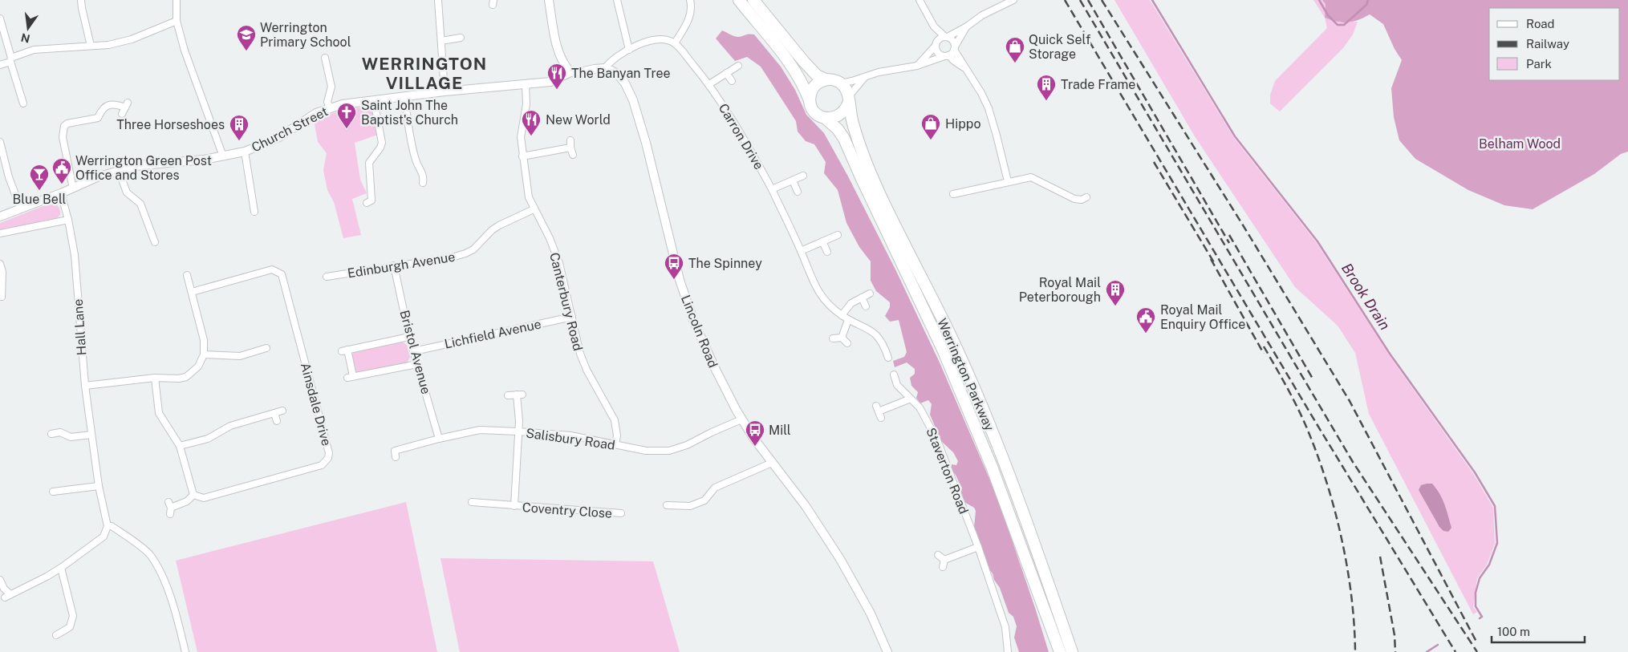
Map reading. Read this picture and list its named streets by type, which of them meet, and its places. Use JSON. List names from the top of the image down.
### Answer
{
  "streets": {
    "highway": ["Werrington Parkway"],
    "street": [
      "Church Street",
      "Carron Drive",
      "Edinburgh Avenue",
      "Canterbury Road",
      "Hall Lane",
      "Lincoln Road",
      "Lichfield Avenue",
      "Bristol Avenue",
      "Ainsdale Drive",
      "Salisbury Road",
      "Staverton Road",
      "Coventry Close"
    ]
  },
  "crossings": [
    ["Church Street", "Canterbury Road"],
    ["Church Street", "Hall Lane"],
    ["Edinburgh Avenue", "Canterbury Road"],
    ["Edinburgh Avenue", "Bristol Avenue"],
    ["Canterbury Road", "Lichfield Avenue"],
    ["Canterbury Road", "Salisbury Road"],
    ["Lincoln Road", "Salisbury Road"],
    ["Lichfield Avenue", "Bristol Avenue"],
    ["Bristol Avenue", "Salisbury Road"],
    ["Salisbury Road", "Coventry Close"]
  ],
  "districts": ["WERRINGTON VILLAGE"],
  "water": ["Brook Drain"],
  "parks": ["Belham Wood"],
  "places": {
    "school or university": ["Werrington Primary School"],
    "shop": ["Quick Self Storage", "Hippo"],
    "restaurant": ["The Banyan Tree", "New World"],
    "building": ["Trade Frame", "Three Horseshoes", "Royal Mail Peterborough"],
    "church": ["Saint John The Baptist's Church"],
    "public building": ["Werrington Green Post Office and Stores", "Royal Mail Enquiry Office"],
    "bar": ["Blue Bell"],
    "bus stop": ["The Spinney", "Mill"]
  },
  "legend": ["Road", "Railway", "Park"],
  "scale_bar": "100 m",
  "north": "bottom"
}
